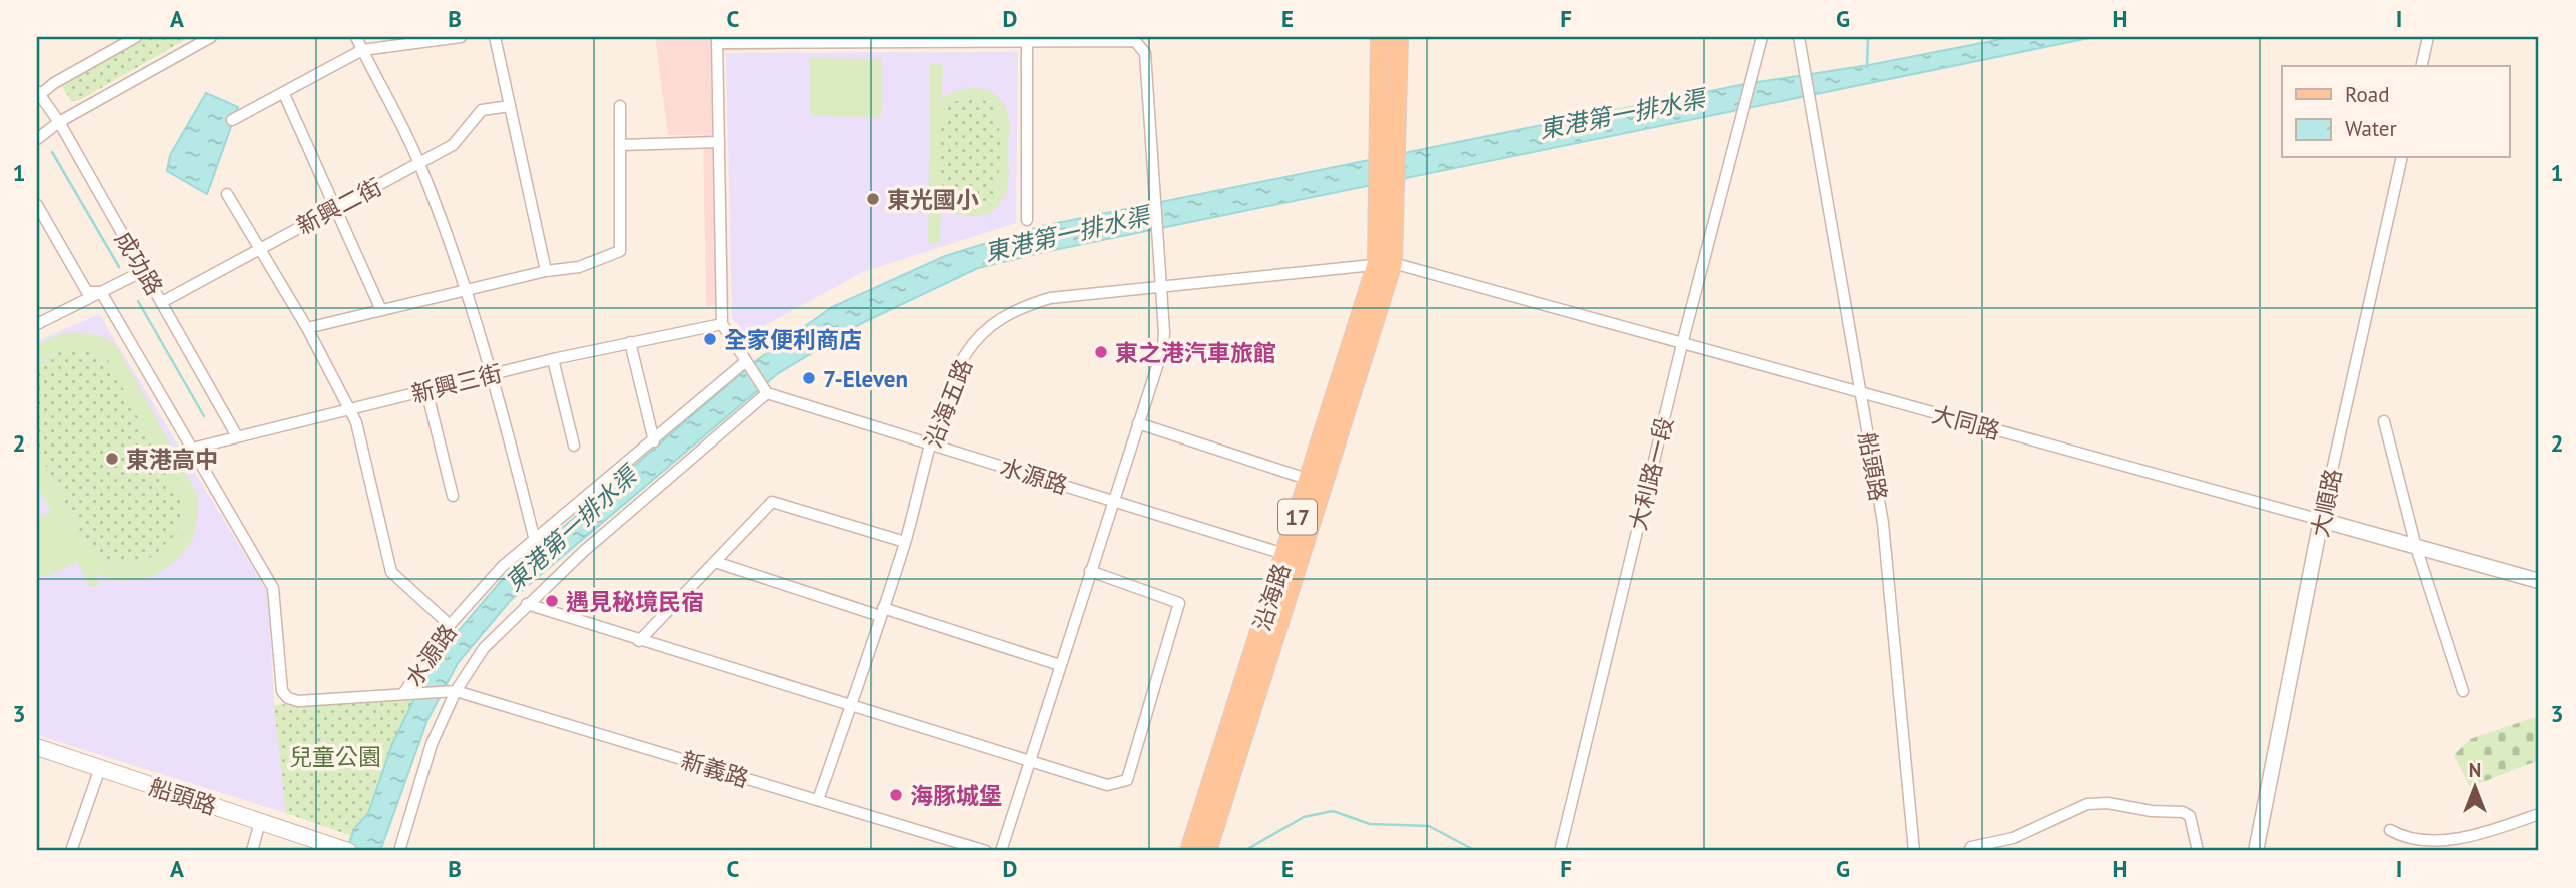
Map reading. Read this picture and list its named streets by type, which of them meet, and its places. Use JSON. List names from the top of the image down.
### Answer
{
  "streets": {
    "main road": ["船頭路", "17", "沿海路"],
    "street": [
      "新興二街",
      "成功路",
      "新興三街",
      "沿海五路",
      "大同路",
      "大利路一段",
      "水源路",
      "大順路",
      "新義路"
    ]
  },
  "crossings": [
    ["新興二街", "成功路"],
    ["成功路", "新興三街"],
    ["新興三街", "水源路"],
    ["沿海五路", "大同路"],
    ["沿海五路", "水源路"],
    ["沿海五路", "沿海路"],
    ["沿海五路", "新義路"],
    ["大同路", "船頭路"],
    ["大同路", "大利路一段"],
    ["大同路", "大順路"],
    ["大同路", "沿海路"],
    ["水源路", "沿海路"],
    ["水源路", "新義路"],
    ["17", "沿海路"]
  ],
  "water": ["東港第一排水渠"],
  "parks": ["兒童公園"],
  "places": [
    "東光國小",
    "全家便利商店",
    "東之港汽車旅館",
    "7-Eleven",
    "東港高中",
    "遇見秘境民宿",
    "海豚城堡"
  ],
  "legend": ["Road", "Water"],
  "north": "top",
  "grid": {
    "columns": [
      "A",
      "B",
      "C",
      "D",
      "E",
      "F",
      "G",
      "H",
      "I"
    ],
    "rows": ["1", "2", "3"]
  }
}
